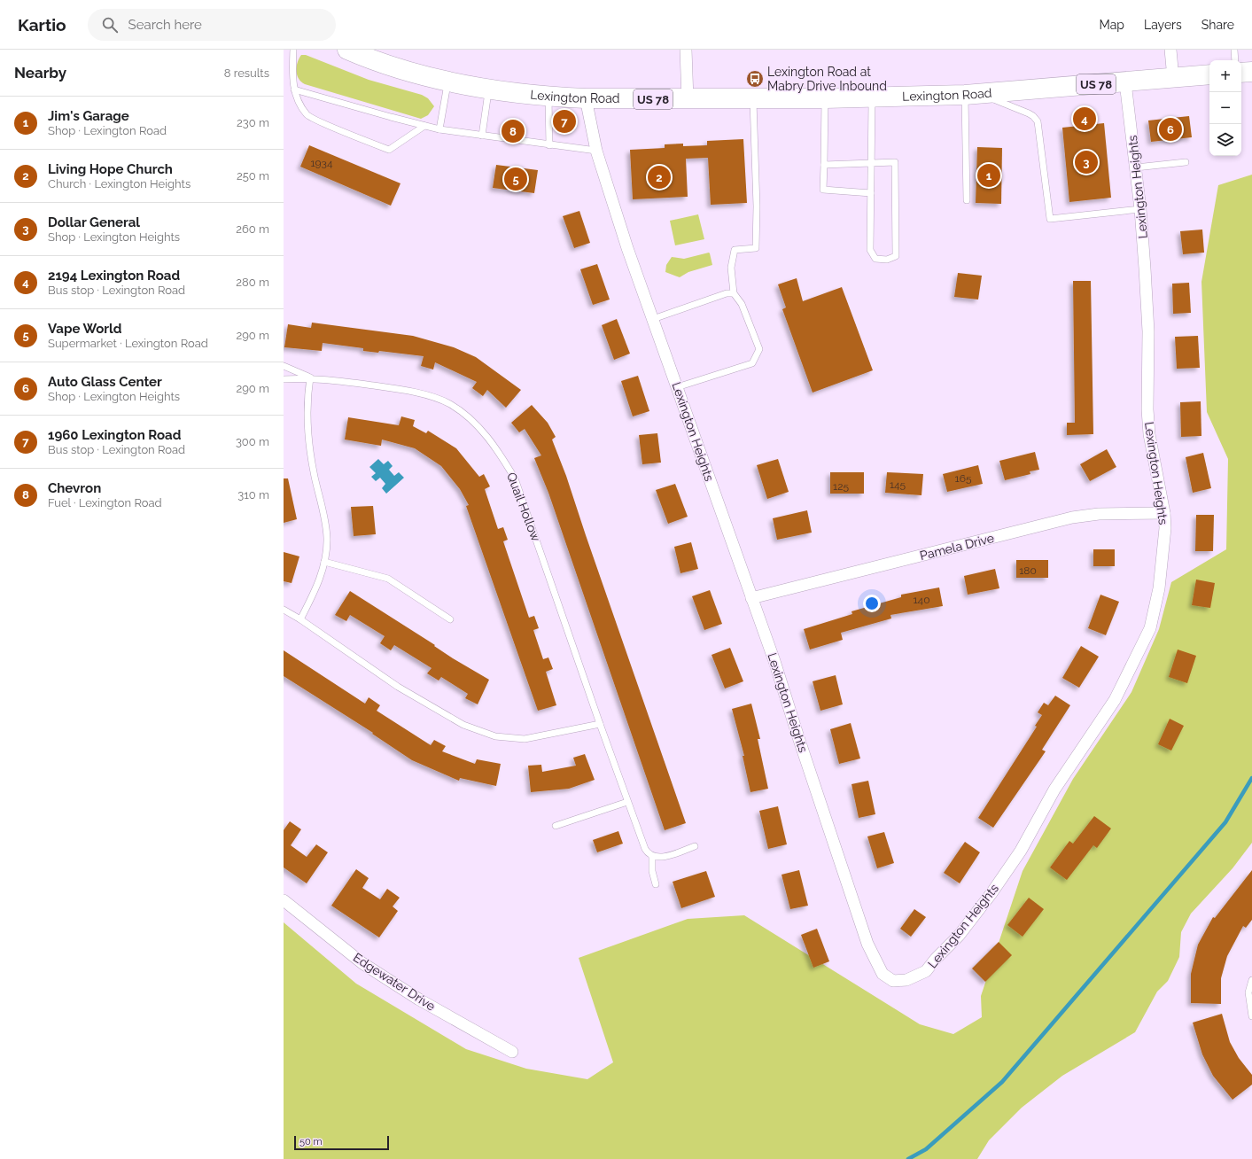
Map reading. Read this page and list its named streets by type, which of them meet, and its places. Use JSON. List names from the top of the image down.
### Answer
{
  "streets": {
    "highway": ["US 78", "Lexington Road"],
    "street": ["Lexington Heights", "Pamela Drive", "Edgewater Drive"],
    "lane": ["Quail Hollow"]
  },
  "crossings": [
    ["Lexington Road", "Lexington Heights"],
    ["Lexington Heights", "Pamela Drive"]
  ],
  "places": {
    "bus stop": ["Lexington Road at Mabry Drive Inbound"]
  },
  "house_numbers": [
    "1934",
    "165",
    "145",
    "125",
    "180",
    "140"
  ],
  "scale_bar": "50 m",
  "page": {
    "header": "Kartio",
    "search": "Search here",
    "nav": ["Map", "Layers", "Share"],
    "heading": ["Nearby", "8 results"],
    "map_buttons": ["+", "−"],
    "list": [
      {
        "mark": "1",
        "name": "Jim's Garage",
        "note": "Shop · Lexington Road",
        "value": "230 m"
      },
      {
        "mark": "2",
        "name": "Living Hope Church",
        "note": "Church · Lexington Heights",
        "value": "250 m"
      },
      {
        "mark": "3",
        "name": "Dollar General",
        "note": "Shop · Lexington Heights",
        "value": "260 m"
      },
      {
        "mark": "4",
        "name": "2194 Lexington Road",
        "note": "Bus stop · Lexington Road",
        "value": "280 m"
      },
      {
        "mark": "5",
        "name": "Vape World",
        "note": "Supermarket · Lexington Road",
        "value": "290 m"
      },
      {
        "mark": "6",
        "name": "Auto Glass Center",
        "note": "Shop · Lexington Heights",
        "value": "290 m"
      },
      {
        "mark": "7",
        "name": "1960 Lexington Road",
        "note": "Bus stop · Lexington Road",
        "value": "300 m"
      },
      {
        "mark": "8",
        "name": "Chevron",
        "note": "Fuel · Lexington Road",
        "value": "310 m"
      }
    ],
    "pins": [
      "4",
      "7",
      "6",
      "8",
      "3",
      "1",
      "2",
      "5"
    ],
    "scale": "50 m"
  }
}
